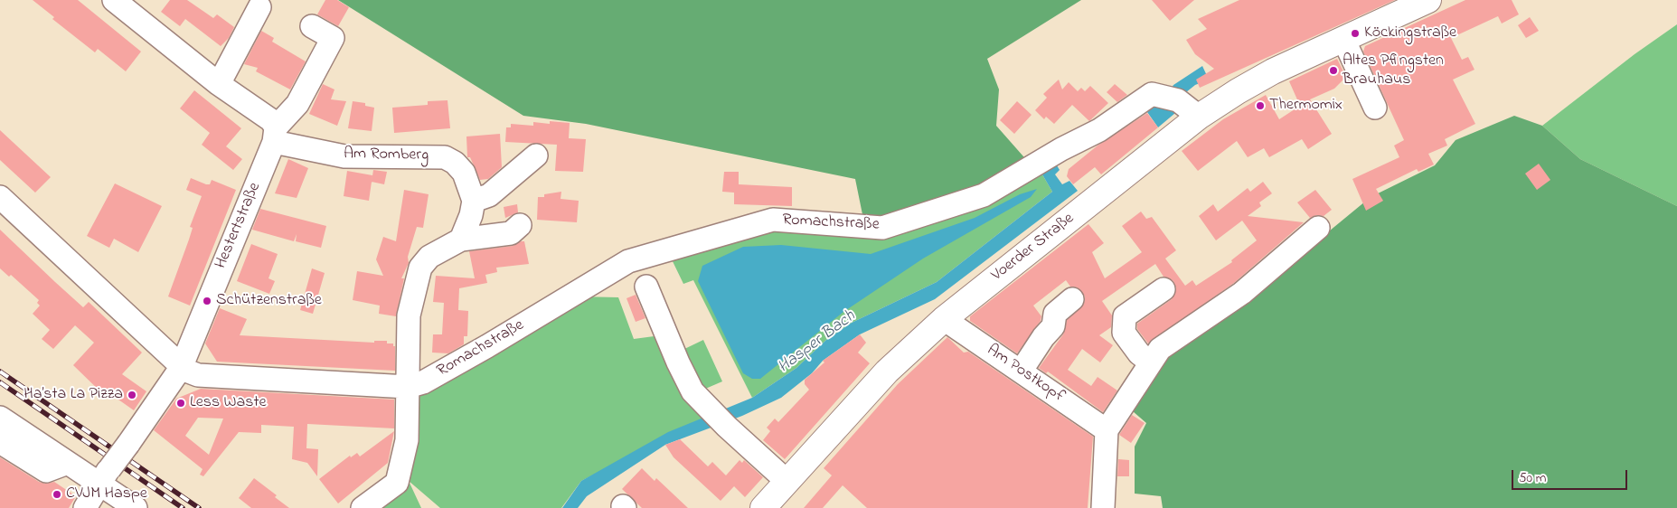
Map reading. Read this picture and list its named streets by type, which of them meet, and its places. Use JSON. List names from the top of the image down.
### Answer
{
  "streets": {
    "main road": ["Voerder Straße"],
    "street": [
      "Am Romberg",
      "Romachstraße",
      "Hestertstraße",
      "Am Postkopf"
    ]
  },
  "crossings": [
    ["Am Romberg", "Hestertstraße"],
    ["Romachstraße", "Hestertstraße"],
    ["Romachstraße", "Voerder Straße"],
    ["Voerder Straße", "Am Postkopf"]
  ],
  "water": ["Hasper Bach"],
  "places": [
    "Köckingstraße",
    "Altes Pfingsten Brauhaus",
    "Thermomix",
    "Schützenstraße",
    "Ha’sta La Pizza",
    "Less Waste",
    "CVJM Haspe"
  ],
  "scale_bar": "50 m"
}
